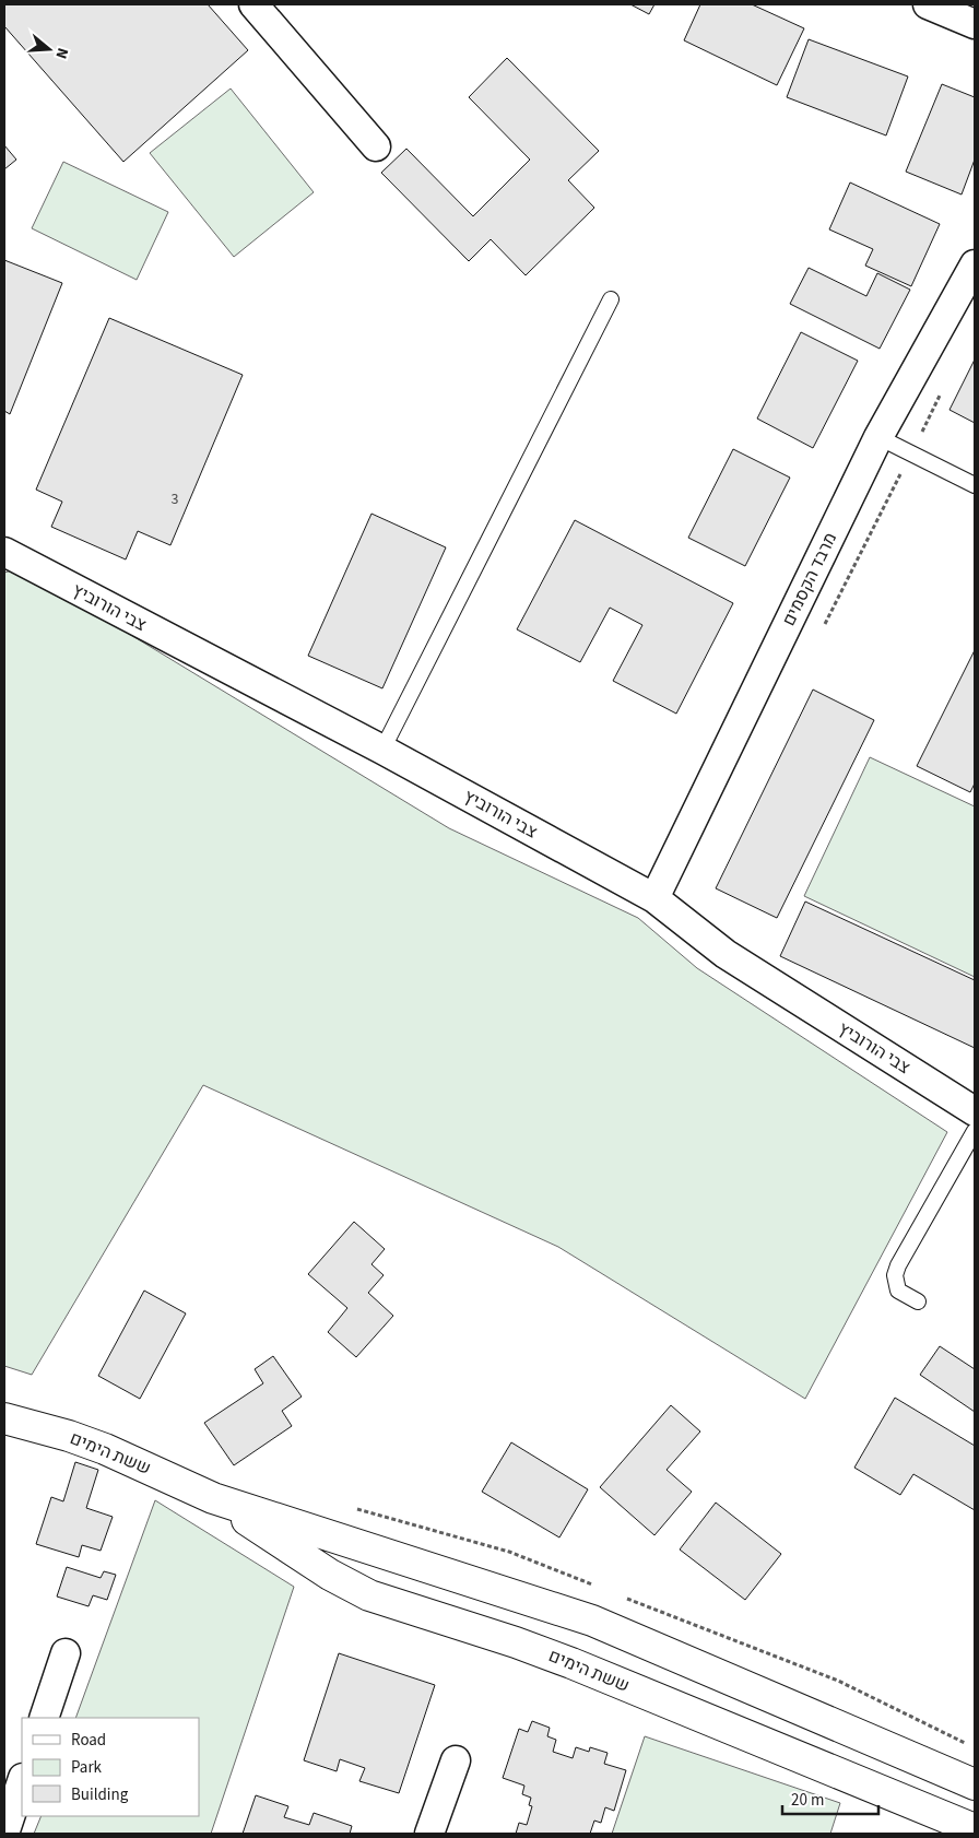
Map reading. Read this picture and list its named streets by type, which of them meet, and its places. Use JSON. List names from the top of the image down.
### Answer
{
  "streets": {
    "street": ["מרבד הקסמים", "צבי הורוביץ", "ששת הימים"]
  },
  "crossings": [
    ["מרבד הקסמים", "צבי הורוביץ"]
  ],
  "house_numbers": ["3"],
  "legend": ["Road", "Park", "Building"],
  "scale_bar": "20 m",
  "north": "right"
}
